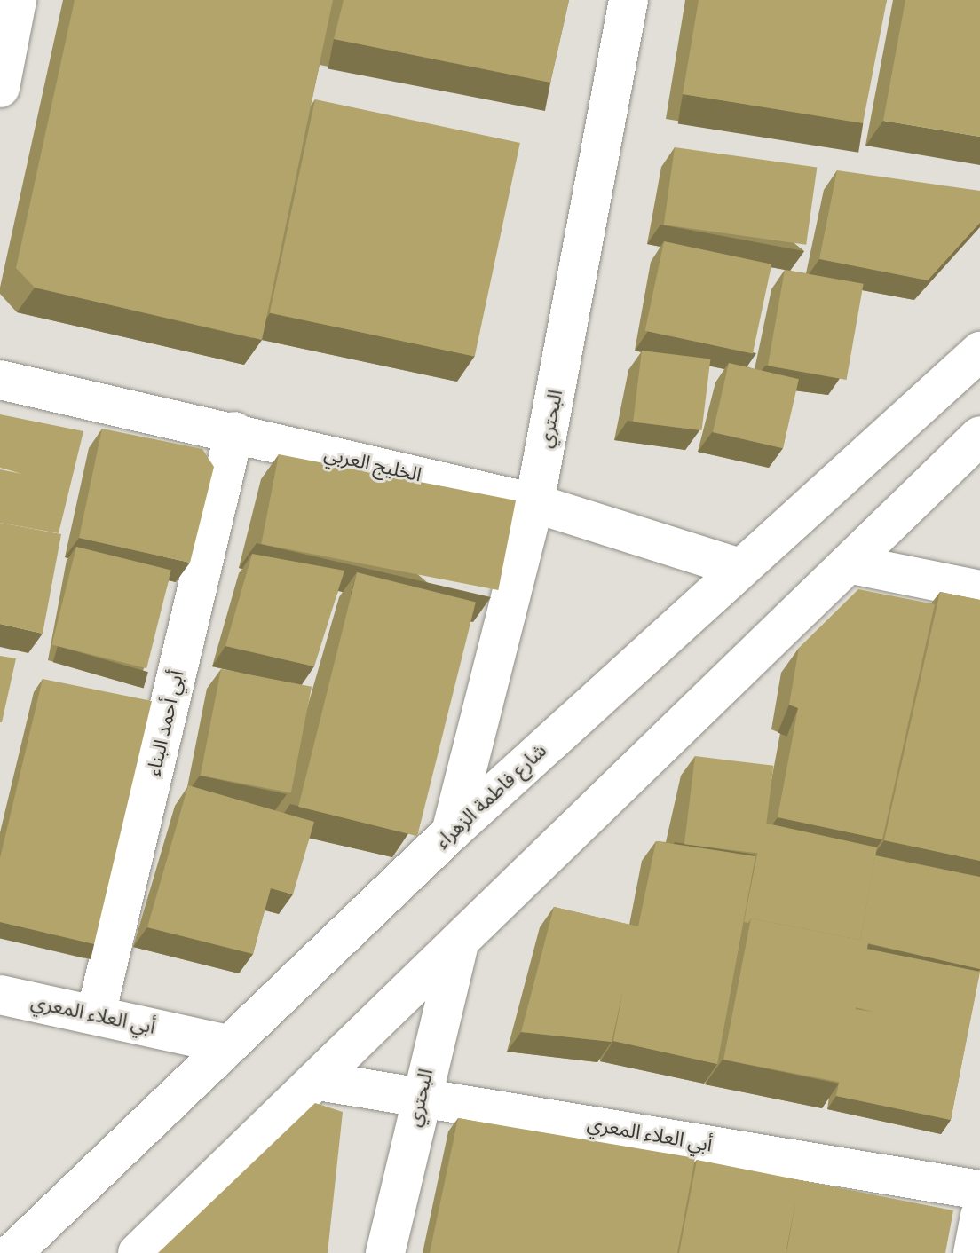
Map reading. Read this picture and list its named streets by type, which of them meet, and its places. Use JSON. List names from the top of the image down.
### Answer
{
  "streets": {
    "street": [
      "البحتري",
      "الخليج العربي",
      "أبي أحمد البناء",
      "شارع فاطمة الزهراء",
      "أبي العلاء المعري"
    ]
  },
  "crossings": [
    ["البحتري", "الخليج العربي"],
    ["البحتري", "شارع فاطمة الزهراء"],
    ["البحتري", "أبي العلاء المعري"],
    ["الخليج العربي", "أبي أحمد البناء"],
    ["الخليج العربي", "شارع فاطمة الزهراء"],
    ["أبي أحمد البناء", "أبي العلاء المعري"],
    ["شارع فاطمة الزهراء", "أبي العلاء المعري"]
  ]
}
